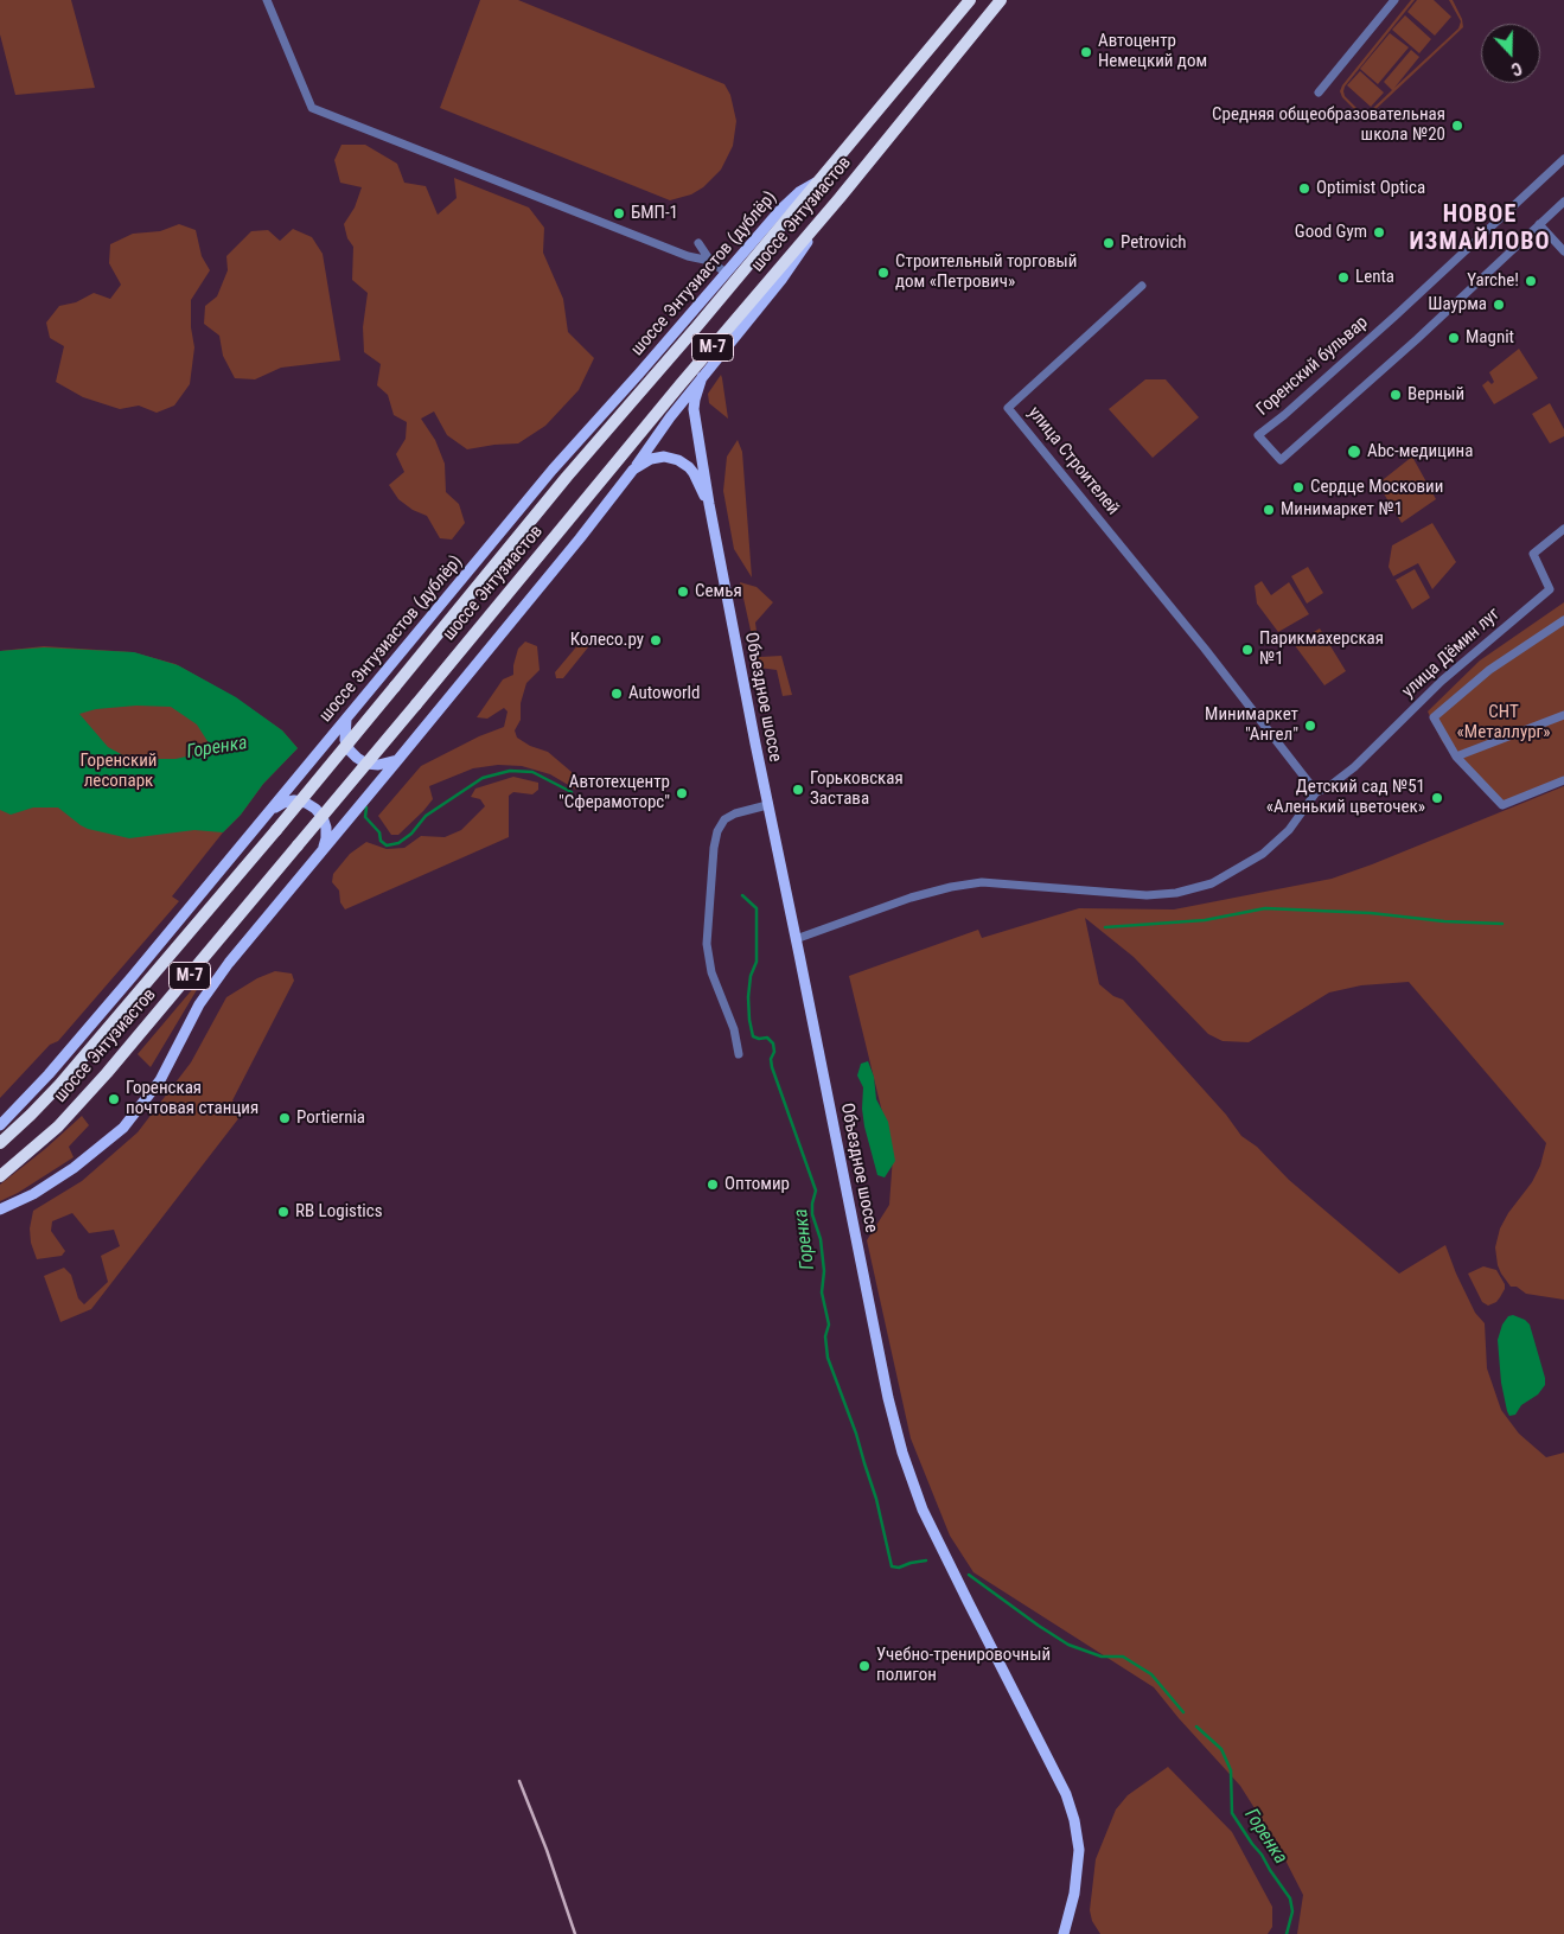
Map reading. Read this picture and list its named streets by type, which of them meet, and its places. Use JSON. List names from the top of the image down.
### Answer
{
  "streets": {
    "highway": ["шоссе Энтузиастов", "М-7"],
    "main road": ["шоссе Энтузиастов (дублёр)", "Объездное шоссе"],
    "street": ["Горенский бульвар", "улица Строителей", "улица Дёмин луг"]
  },
  "crossings": [
    ["шоссе Энтузиастов", "шоссе Энтузиастов (дублёр)"],
    ["улица Строителей", "улица Дёмин луг"]
  ],
  "districts": ["НОВОЕ ИЗМАЙЛОВО"],
  "water": ["Горенка"],
  "parks": ["СНТ «Металлург»", "Горенский лесопарк"],
  "places": [
    "Автоцентр Немецкий дом",
    "Средняя общеобразовательная школа №20",
    "Optimist Optica",
    "БМП-1",
    "Good Gym",
    "Petrovich",
    "Строительный торговый дом «Петрович»",
    "Lenta",
    "Yarche!",
    "Шаурма",
    "Magnit",
    "Верный",
    "Abc-медицина",
    "Сердце Московии",
    "Минимаркет №1",
    "Семья",
    "Колесо.ру",
    "Парикмахерская №1",
    "Autoworld",
    "Минимаркет \"Ангел\"",
    "Горьковская Застава",
    "Автотехцентр \"Сферамоторс\"",
    "Детский сад №51 «Аленький цветочек»",
    "Горенская почтовая станция",
    "Portiernia",
    "Оптомир",
    "RB Logistics",
    "Учебно-тренировочный полигон"
  ],
  "north": "bottom"
}
